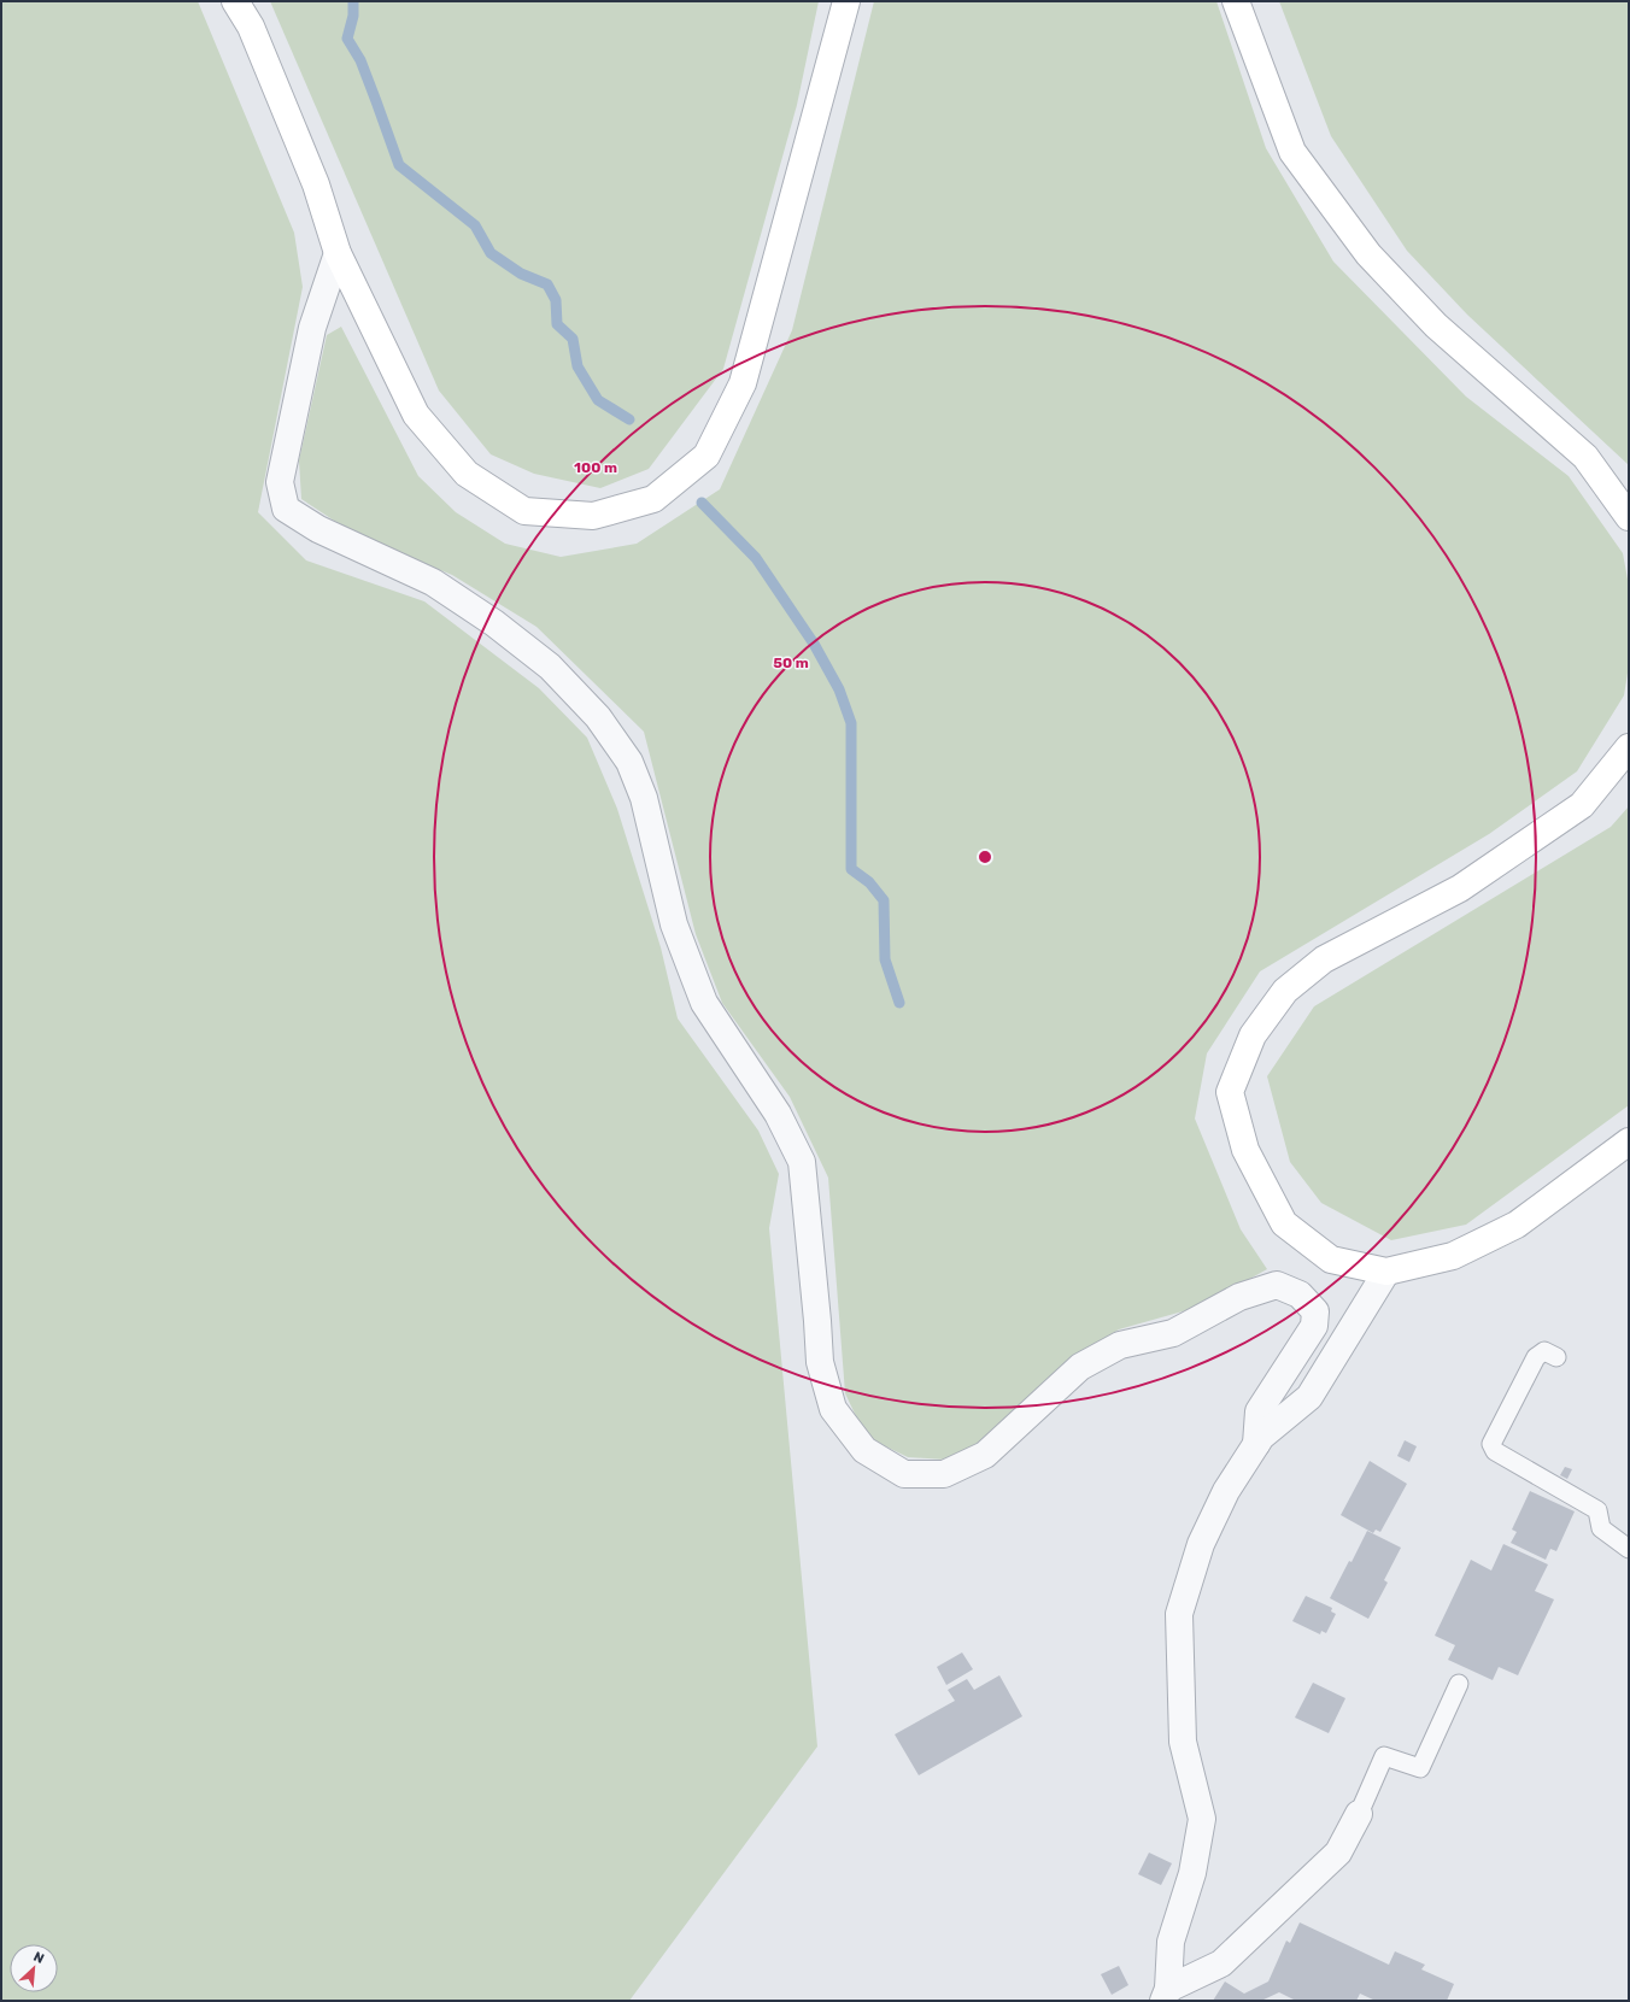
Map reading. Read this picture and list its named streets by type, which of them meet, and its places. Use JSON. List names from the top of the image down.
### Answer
{
  "north": "top right",
  "rings": ["100 m", "50 m"]
}
